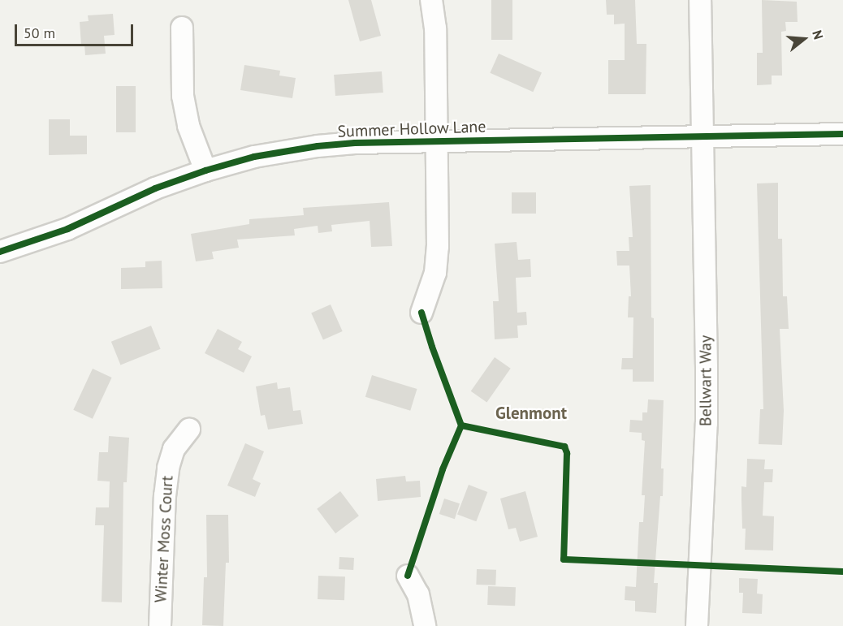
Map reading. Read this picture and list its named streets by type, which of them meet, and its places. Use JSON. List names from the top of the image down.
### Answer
{
  "streets": {
    "street": ["Summer Hollow Lane", "Bellwart Way", "Winter Moss Court"]
  },
  "crossings": [
    ["Summer Hollow Lane", "Bellwart Way"]
  ],
  "districts": ["Glenmont"],
  "scale_bar": "50 m",
  "north": "right"
}
